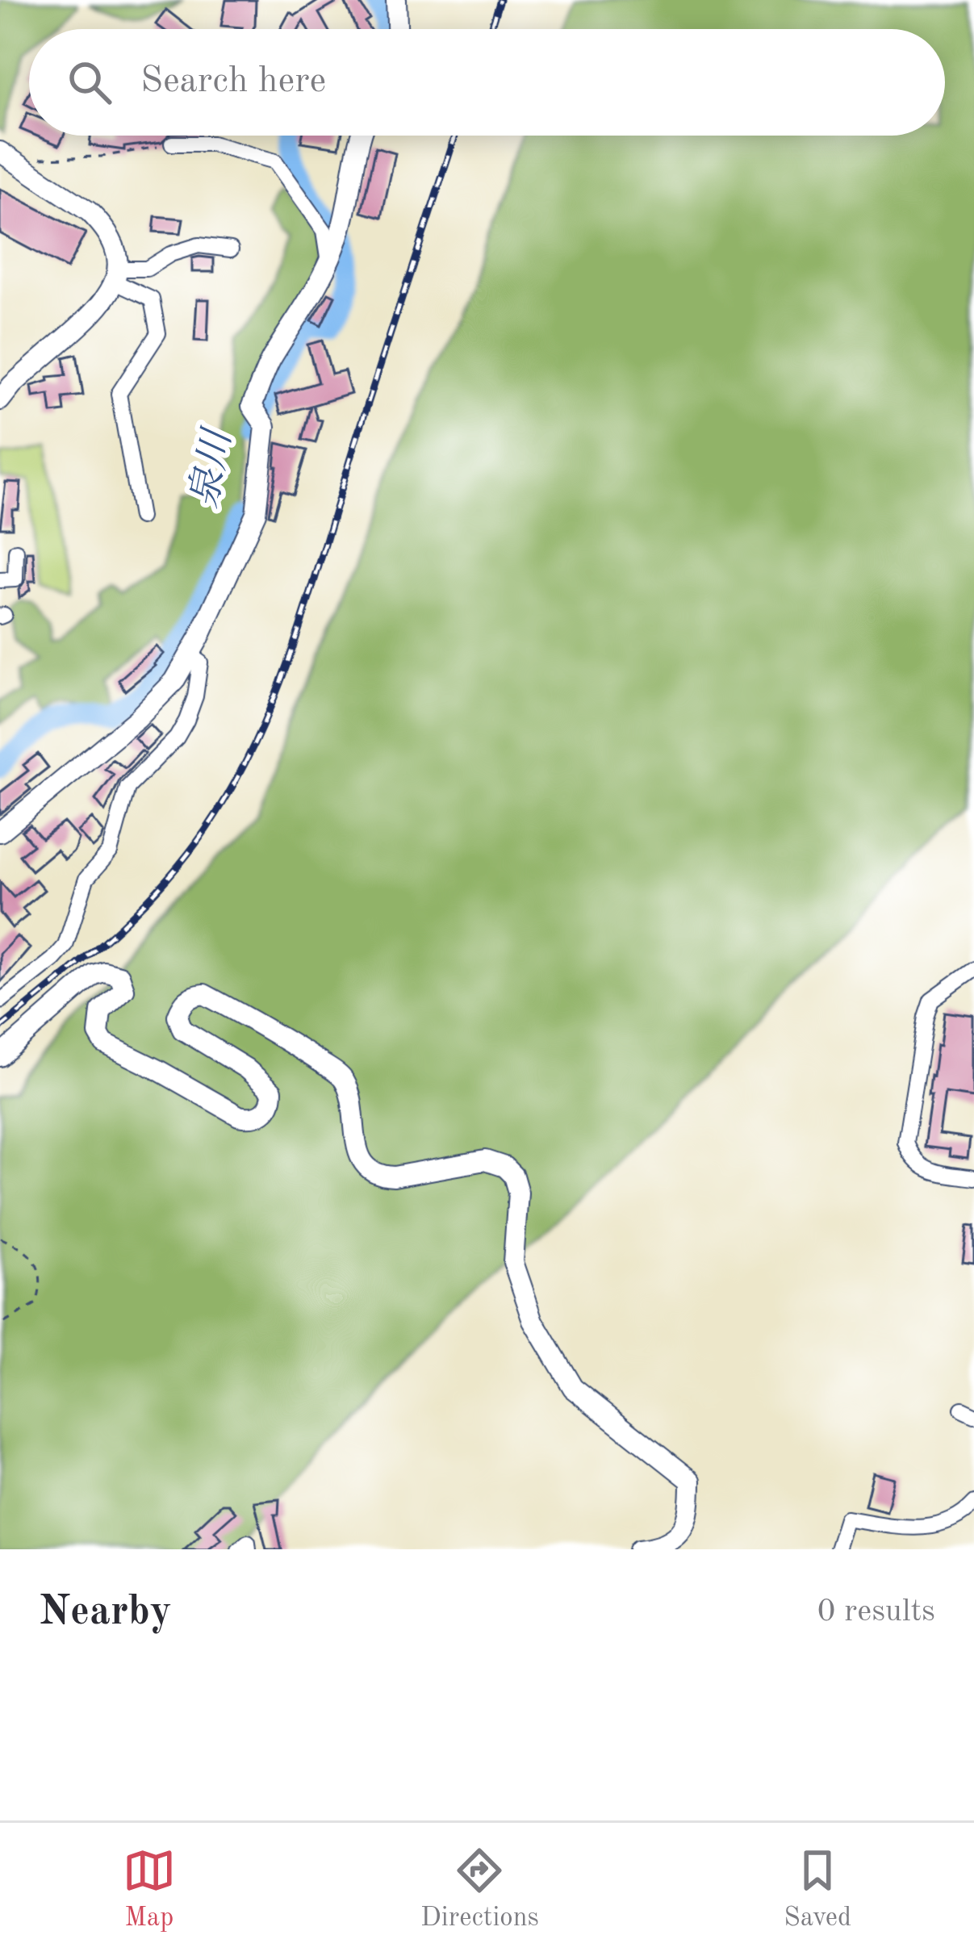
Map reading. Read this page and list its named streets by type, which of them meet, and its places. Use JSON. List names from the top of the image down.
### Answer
{
  "water": ["泉川"],
  "page": {
    "search": "Search here",
    "heading": ["Nearby", "0 results"],
    "nav": ["Map", "Directions", "Saved"]
  }
}
